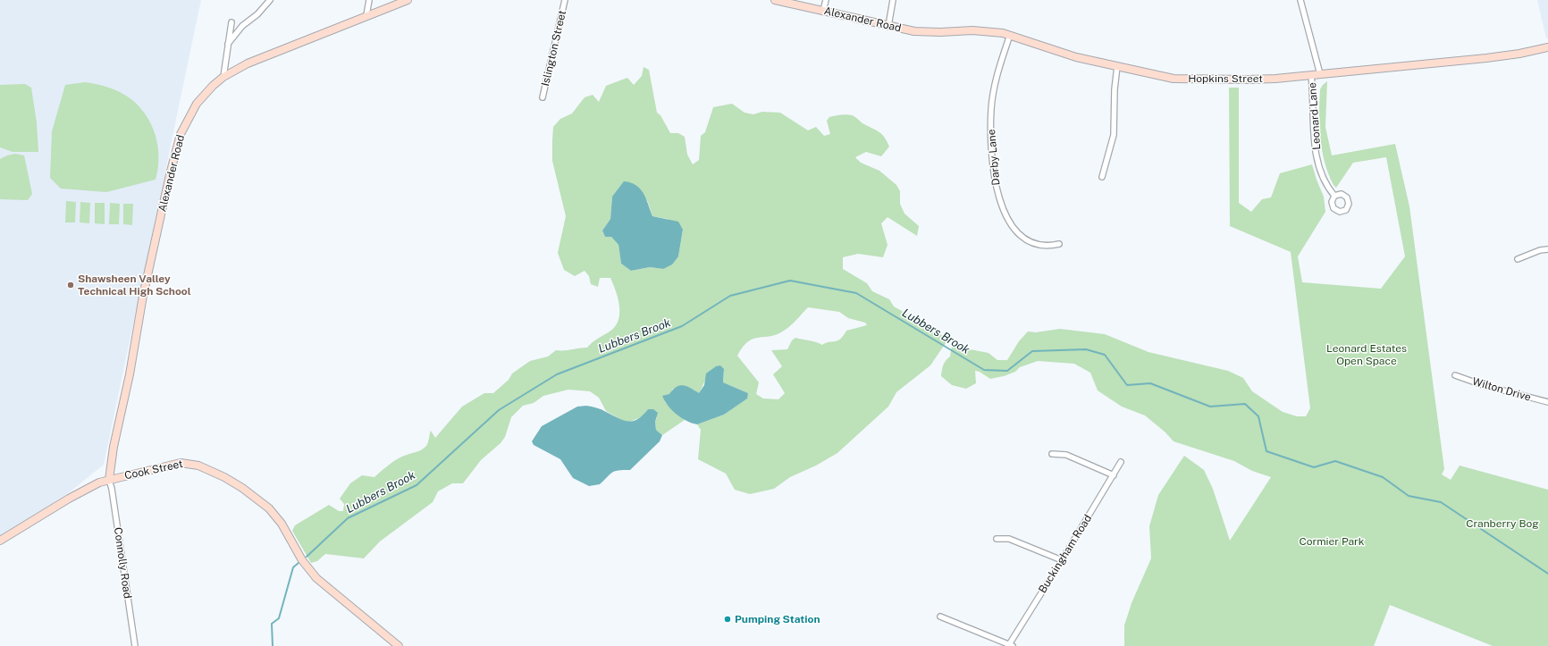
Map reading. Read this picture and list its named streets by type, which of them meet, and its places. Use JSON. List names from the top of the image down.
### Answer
{
  "streets": {
    "street": [
      "Alexander Road",
      "Islington Street",
      "Hopkins Street",
      "Leonard Lane",
      "Darby Lane",
      "Wilton Drive",
      "Cook Street",
      "Buckingham Road",
      "Connolly Road"
    ]
  },
  "crossings": [
    ["Alexander Road", "Hopkins Street"],
    ["Alexander Road", "Cook Street"],
    ["Alexander Road", "Connolly Road"],
    ["Hopkins Street", "Leonard Lane"],
    ["Hopkins Street", "Darby Lane"],
    ["Cook Street", "Connolly Road"]
  ],
  "water": ["Lubbers Brook"],
  "parks": ["Leonard Estates Open Space", "Cranberry Bog", "Cormier Park"],
  "places": ["Shawsheen Valley Technical High School", "Pumping Station"]
}
